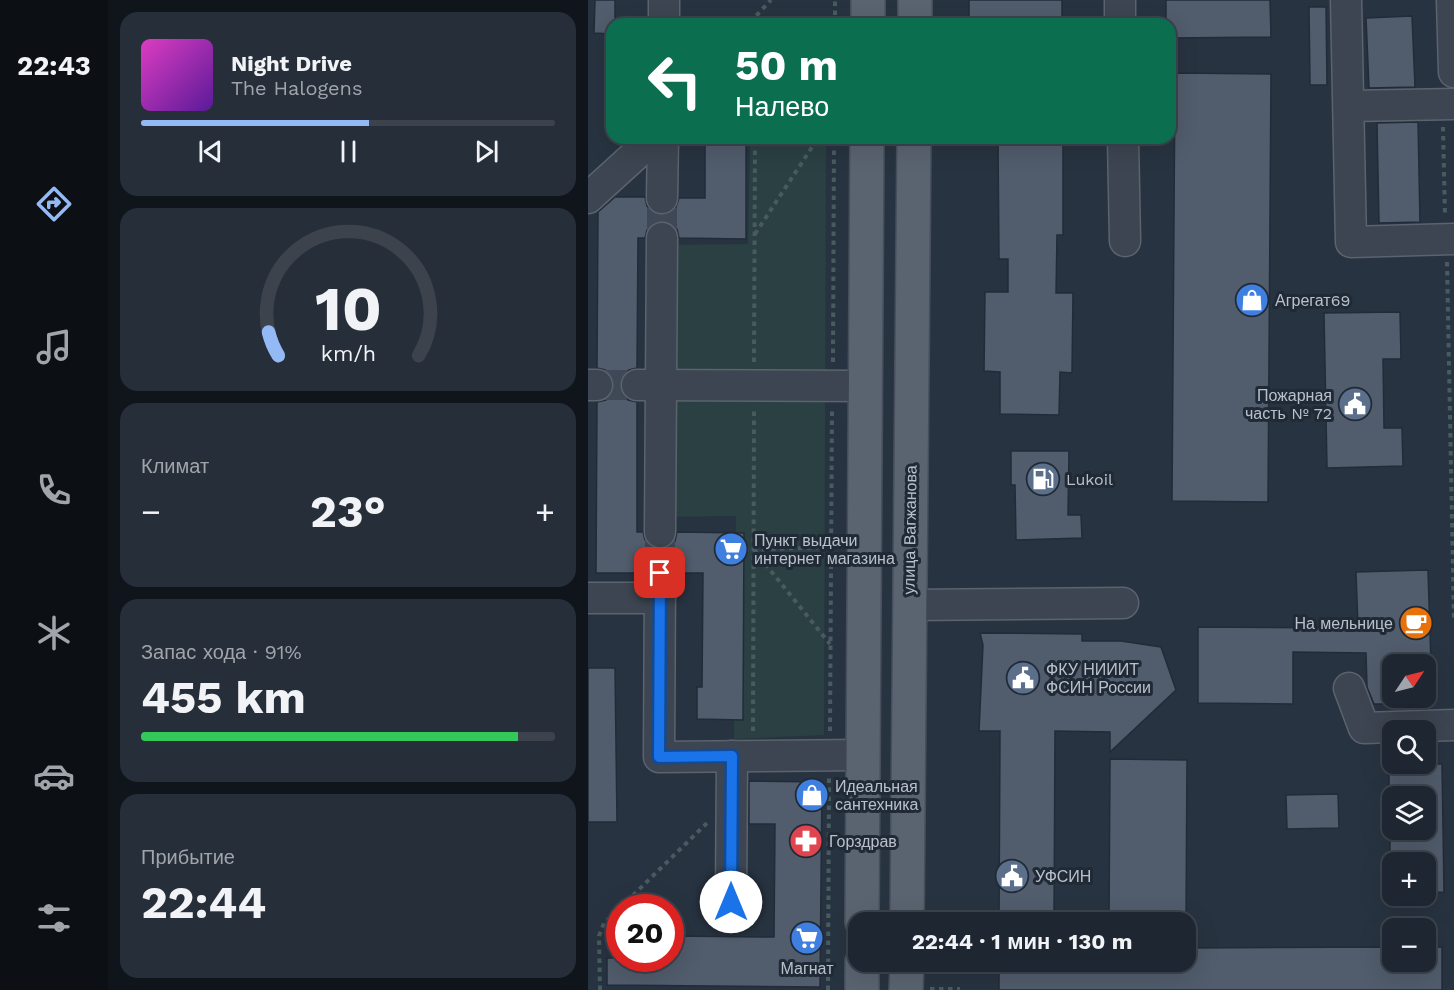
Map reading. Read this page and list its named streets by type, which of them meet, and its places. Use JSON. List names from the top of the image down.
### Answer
{
  "streets": {
    "main road": ["улица Вагжанова"]
  },
  "places": {
    "shop": ["Агрегат69", "Идеальная сантехника"],
    "public building": ["Пожарная часть № 72", "ФКУ НИИИТ ФСИН России", "УФСИН"],
    "fuel station": ["Lukoil"],
    "supermarket": ["Пункт выдачи интернет магазина", "Магнат"],
    "cafe": ["На мельнице"],
    "pharmacy": ["Горздрав"]
  },
  "north": "top right",
  "page": {
    "tabs": "22:43",
    "turn": ["50 m", "Налево"],
    "song": ["Night Drive", "The Halogens"],
    "tile": [
      "Климат",
      ["Запас хода · 91%", "455 km"],
      ["Прибытие", "22:44"]
    ],
    "heat": ["−", "23°", "+"],
    "map_buttons": ["+", "−"],
    "limit": "20",
    "trip": "22:44 · 1 мин · 130 m",
    "gauge": ["10", "km/h"]
  }
}
